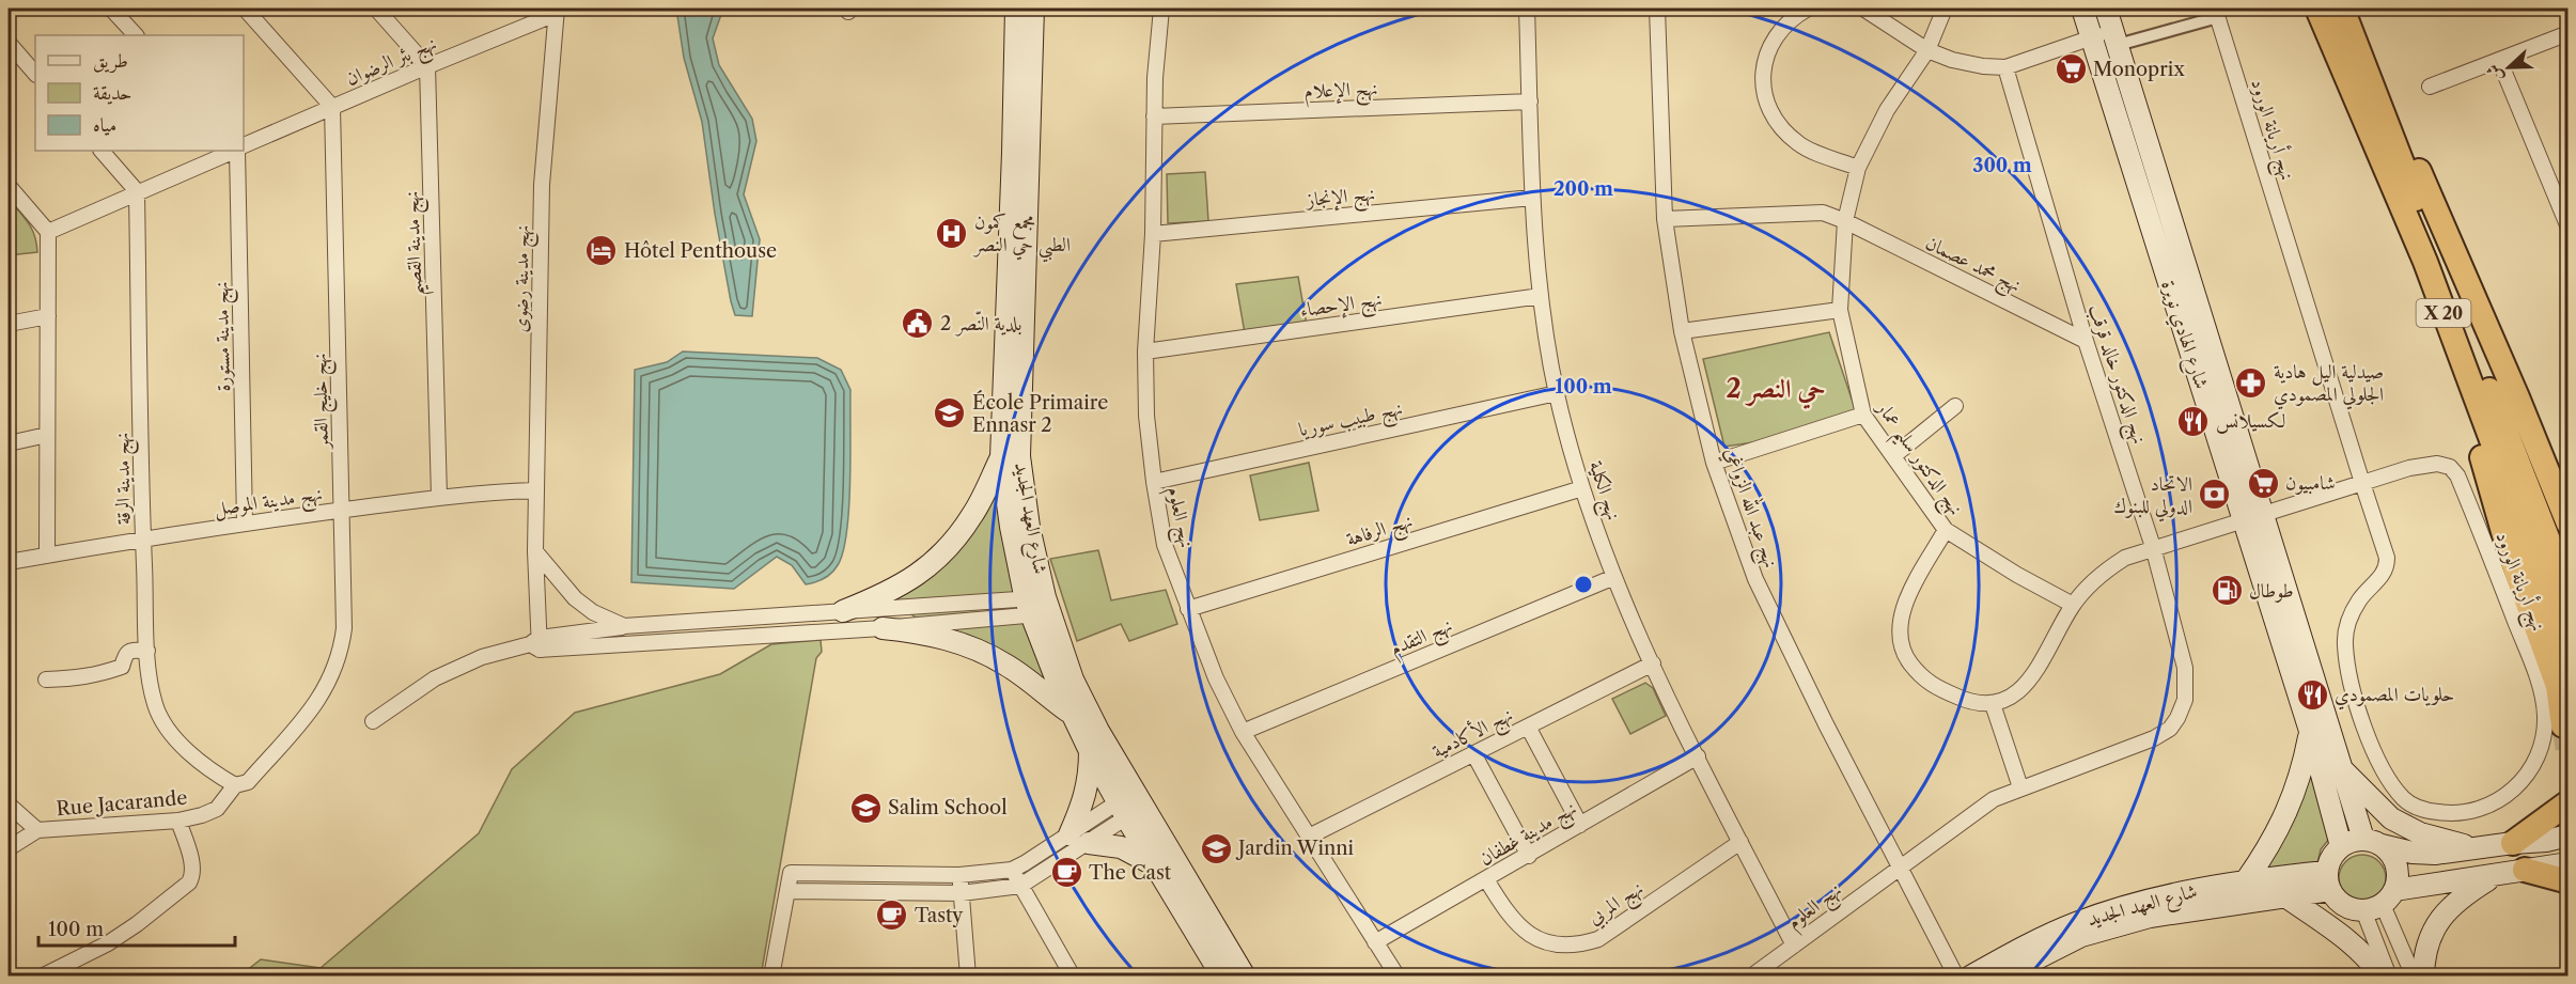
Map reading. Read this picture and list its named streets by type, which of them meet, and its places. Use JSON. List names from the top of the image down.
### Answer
{
  "streets": {
    "highway": ["X 20"],
    "main road": ["شارع الهادي نويرة", "شارع العهد الجديد"],
    "street": [
      "نهج بئر الرضوان",
      "نهج الإعلام",
      "نهج أريانة الورود",
      "نهج الإنجاز",
      "نهج مدينة القصيم",
      "نهج محمد عصمان",
      "نهج مدينة رضوى",
      "نهج الإحصاء",
      "نهج مدينة مستورة",
      "نهج الدكتور خالد قرقب",
      "نهج خليج القمر",
      "نهج طبيب سوريا",
      "نهج الدكتور سليم عمار",
      "نهج مدينة الرقة",
      "نهج الكلية",
      "نهج مدينة الموصل",
      "نهج عبد الله الزواغي",
      "نهج العلوم",
      "نهج الرفاهة",
      "نهج التقدم",
      "نهج الأكادمية",
      "Rue Jacarande",
      "نهج مدينة غطفان",
      "نهج المربي"
    ]
  },
  "crossings": [
    ["نهج بئر الرضوان", "نهج مدينة القصيم"],
    ["نهج بئر الرضوان", "نهج مدينة رضوى"],
    ["نهج بئر الرضوان", "نهج خليج القمر"],
    ["نهج الإعلام", "نهج الكلية"],
    ["نهج الإعلام", "نهج العلوم"],
    ["نهج أريانة الورود", "شارع الهادي نويرة"],
    ["نهج الإنجاز", "نهج الكلية"],
    ["نهج الإنجاز", "نهج العلوم"],
    ["نهج مدينة القصيم", "نهج مدينة الموصل"],
    ["نهج محمد عصمان", "نهج الدكتور خالد قرقب"],
    ["نهج محمد عصمان", "نهج الدكتور سليم عمار"],
    ["نهج محمد عصمان", "نهج عبد الله الزواغي"],
    ["نهج مدينة رضوى", "نهج مدينة الموصل"],
    ["نهج الإحصاء", "نهج الكلية"],
    ["نهج الإحصاء", "نهج العلوم"],
    ["شارع الهادي نويرة", "شارع العهد الجديد"],
    ["نهج مدينة مستورة", "نهج مدينة الموصل"],
    ["نهج الدكتور خالد قرقب", "نهج عبد الله الزواغي"],
    ["نهج الدكتور خالد قرقب", "نهج العلوم"],
    ["نهج خليج القمر", "نهج مدينة الرقة"],
    ["نهج خليج القمر", "نهج مدينة الموصل"],
    ["نهج خليج القمر", "Rue Jacarande"],
    ["نهج طبيب سوريا", "نهج الكلية"],
    ["نهج طبيب سوريا", "نهج العلوم"],
    ["نهج مدينة الرقة", "نهج مدينة الموصل"],
    ["نهج مدينة الرقة", "Rue Jacarande"],
    ["نهج الكلية", "نهج العلوم"],
    ["نهج الكلية", "نهج الرفاهة"],
    ["نهج الكلية", "نهج التقدم"],
    ["نهج الكلية", "نهج الأكادمية"],
    ["نهج الكلية", "نهج مدينة غطفان"],
    ["نهج الكلية", "نهج المربي"],
    ["نهج عبد الله الزواغي", "نهج العلوم"],
    ["نهج العلوم", "نهج الرفاهة"],
    ["نهج العلوم", "نهج التقدم"],
    ["نهج العلوم", "نهج الأكادمية"],
    ["نهج العلوم", "نهج مدينة غطفان"],
    ["نهج مدينة غطفان", "نهج المربي"]
  ],
  "districts": ["حي النصر 2"],
  "places": {
    "supermarket": ["Monoprix", "شامبيون"],
    "hospital": ["مجمع كمون الطبي حي النصر"],
    "hotel": ["Hôtel Penthouse"],
    "public building": ["بلدية النّصر 2"],
    "pharmacy": ["صيدلية اليل هادية الجلولي المصمودي"],
    "school or university": ["École Primaire Ennasr 2", "Salim School", "Jardin Winni"],
    "restaurant": ["لكسيلانس", "حلويات المصمودي"],
    "bank": ["الاتحاد الدولي للبنوك"],
    "fuel station": ["طوطال"],
    "cafe": ["The Cast", "Tasty"]
  },
  "legend": ["طريق", "حديقة", "مياه"],
  "scale_bar": "100 m",
  "north": "left",
  "rings": ["300 m", "200 m", "100 m"]
}
